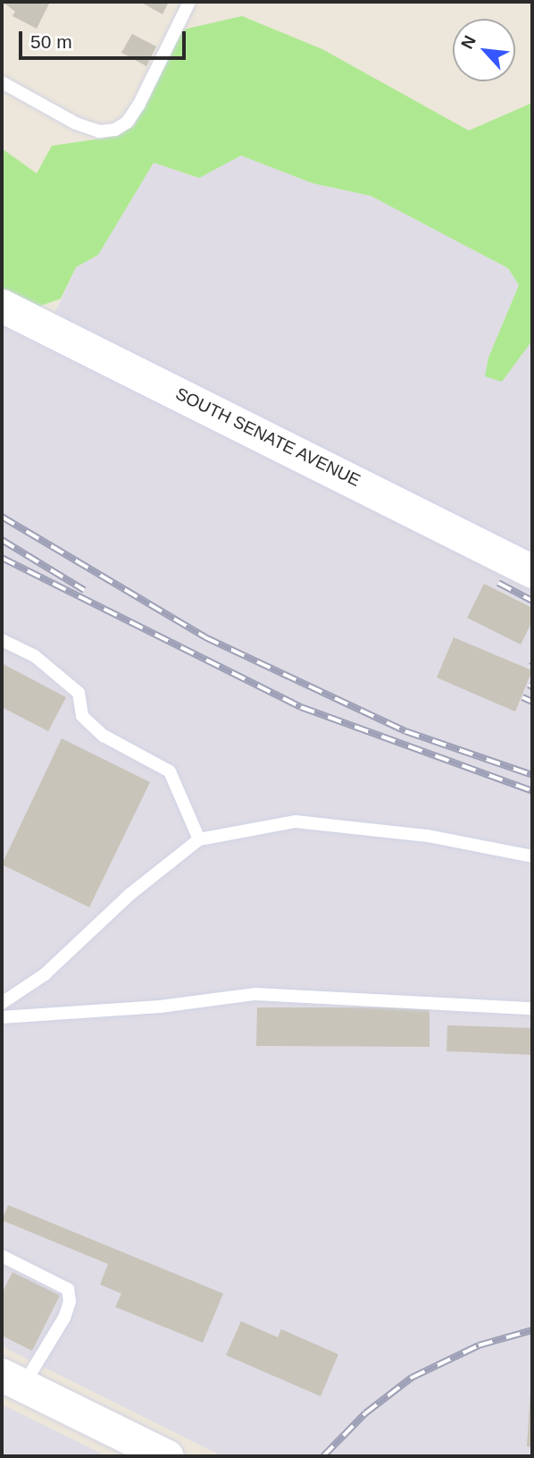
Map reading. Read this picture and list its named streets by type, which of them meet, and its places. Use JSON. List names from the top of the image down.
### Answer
{
  "streets": {
    "street": ["SOUTH SENATE AVENUE"]
  },
  "scale_bar": "50 m",
  "north": "top left"
}
